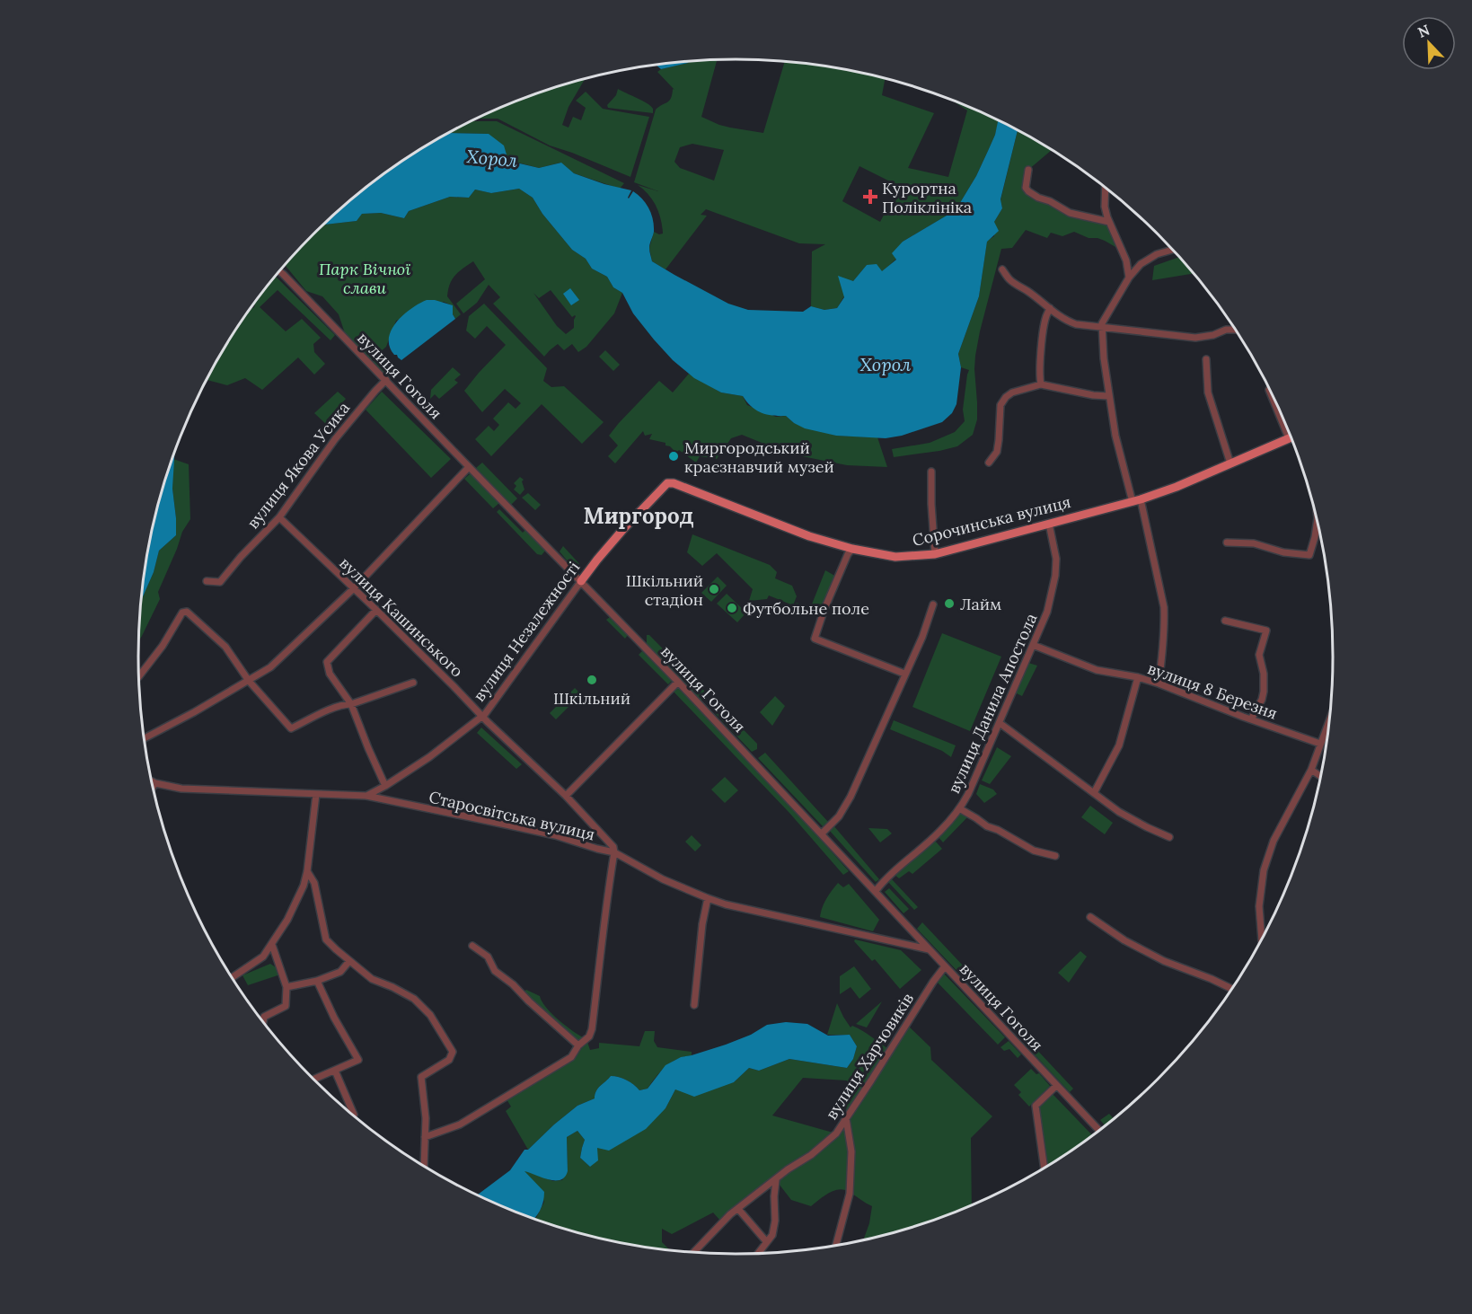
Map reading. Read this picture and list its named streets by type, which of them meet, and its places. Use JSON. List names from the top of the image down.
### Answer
{
  "streets": {
    "main road": ["Сорочинська вулиця", "вулиця Незалежності"],
    "street": [
      "вулиця Гоголя",
      "вулиця Якова Усика",
      "вулиця Кашинського",
      "вулиця 8 Березня",
      "вулиця Данила Апостола",
      "Старосвітська вулиця",
      "вулиця Харчовиків"
    ]
  },
  "crossings": [
    ["вулиця Гоголя", "вулиця Якова Усика"],
    ["вулиця Гоголя", "вулиця Незалежності"],
    ["вулиця Гоголя", "вулиця Данила Апостола"],
    ["вулиця Гоголя", "Старосвітська вулиця"],
    ["вулиця Гоголя", "вулиця Харчовиків"],
    ["вулиця Якова Усика", "вулиця Кашинського"],
    ["Сорочинська вулиця", "вулиця Незалежності"],
    ["Сорочинська вулиця", "вулиця Данила Апостола"],
    ["вулиця Кашинського", "вулиця Незалежності"],
    ["вулиця Кашинського", "Старосвітська вулиця"],
    ["вулиця Незалежності", "Старосвітська вулиця"],
    ["вулиця 8 Березня", "вулиця Данила Апостола"]
  ],
  "districts": ["Миргород"],
  "water": ["Хорол"],
  "parks": ["Парк Вічної слави"],
  "places": {
    "health": ["Курортна Поліклініка"],
    "other": [
      "Миргородський краєзнавчий музей",
      "Шкільний стадіон",
      "Лайм",
      "Футбольне поле",
      "Шкільний"
    ]
  },
  "north": "top left"
}
